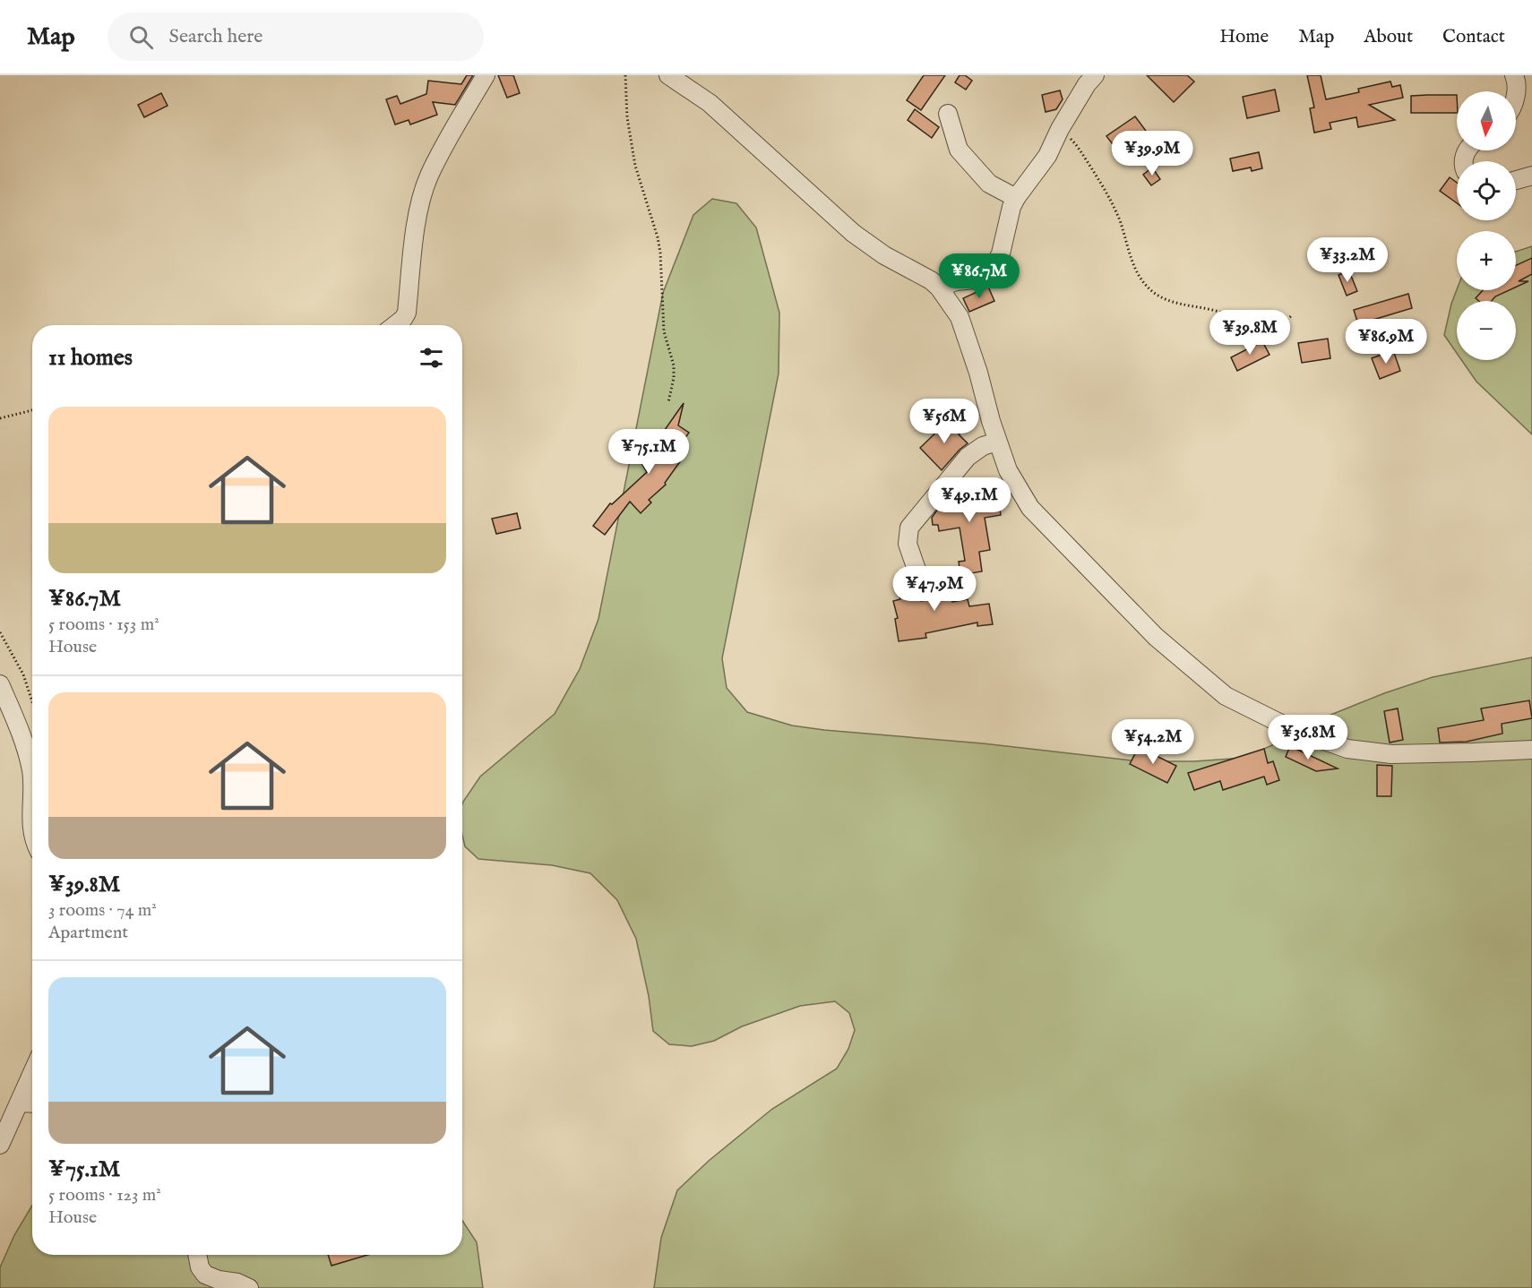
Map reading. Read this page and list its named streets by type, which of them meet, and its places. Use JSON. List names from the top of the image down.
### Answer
{
  "north": "bottom",
  "page": {
    "header": "Map",
    "search": "Search here",
    "nav": [
      "Home",
      "Map",
      "About",
      "Contact"
    ],
    "map_buttons": ["+", "−"],
    "price": [
      "¥39.9M",
      "¥33.2M",
      "¥86.7M",
      "¥39.8M",
      "¥86.9M",
      "¥56M",
      "¥75.1M",
      "¥49.1M",
      "¥47.9M",
      "¥36.8M",
      "¥54.2M"
    ],
    "heading": "11 homes",
    "list": [
      {
        "name": "¥86.7M",
        "note": "5 rooms · 153 m² · House"
      },
      {
        "name": "¥39.8M",
        "note": "3 rooms · 74 m² · Apartment"
      },
      {
        "name": "¥75.1M",
        "note": "5 rooms · 123 m² · House"
      }
    ]
  }
}
